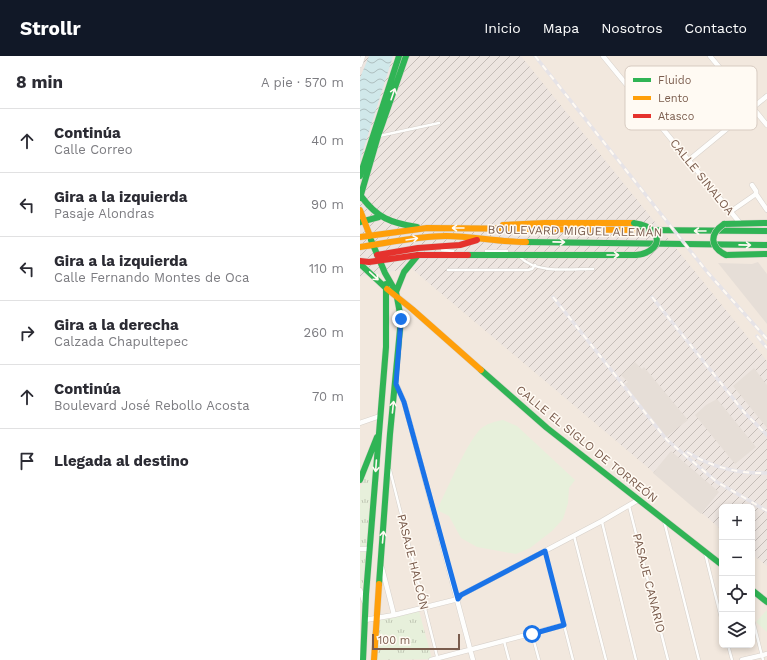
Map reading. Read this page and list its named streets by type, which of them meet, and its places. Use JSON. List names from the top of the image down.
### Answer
{
  "streets": {
    "main road": ["BOULEVARD MIGUEL ALEMÁN", "CALLE EL SIGLO DE TORREÓN"],
    "street": ["CALLE SINALOA"],
    "lane": ["PASAJE HALCÓN", "PASAJE CANARIO"]
  },
  "legend": ["Fluido", "Lento", "Atasco"],
  "scale_bar": "100 m",
  "page": {
    "header": "Strollr",
    "nav": [
      "Inicio",
      "Mapa",
      "Nosotros",
      "Contacto"
    ],
    "heading": ["8 min", "A pie · 570 m"],
    "list": [
      ["Continúa", "Calle Correo", "40 m"],
      ["Gira a la izquierda", "Pasaje Alondras", "90 m"],
      ["Gira a la izquierda", "Calle Fernando Montes de Oca", "110 m"],
      ["Gira a la derecha", "Calzada Chapultepec", "260 m"],
      ["Continúa", "Boulevard José Rebollo Acosta", "70 m"],
      "Llegada al destino"
    ],
    "map_buttons": ["+", "−"],
    "scale": "100 m"
  }
}
